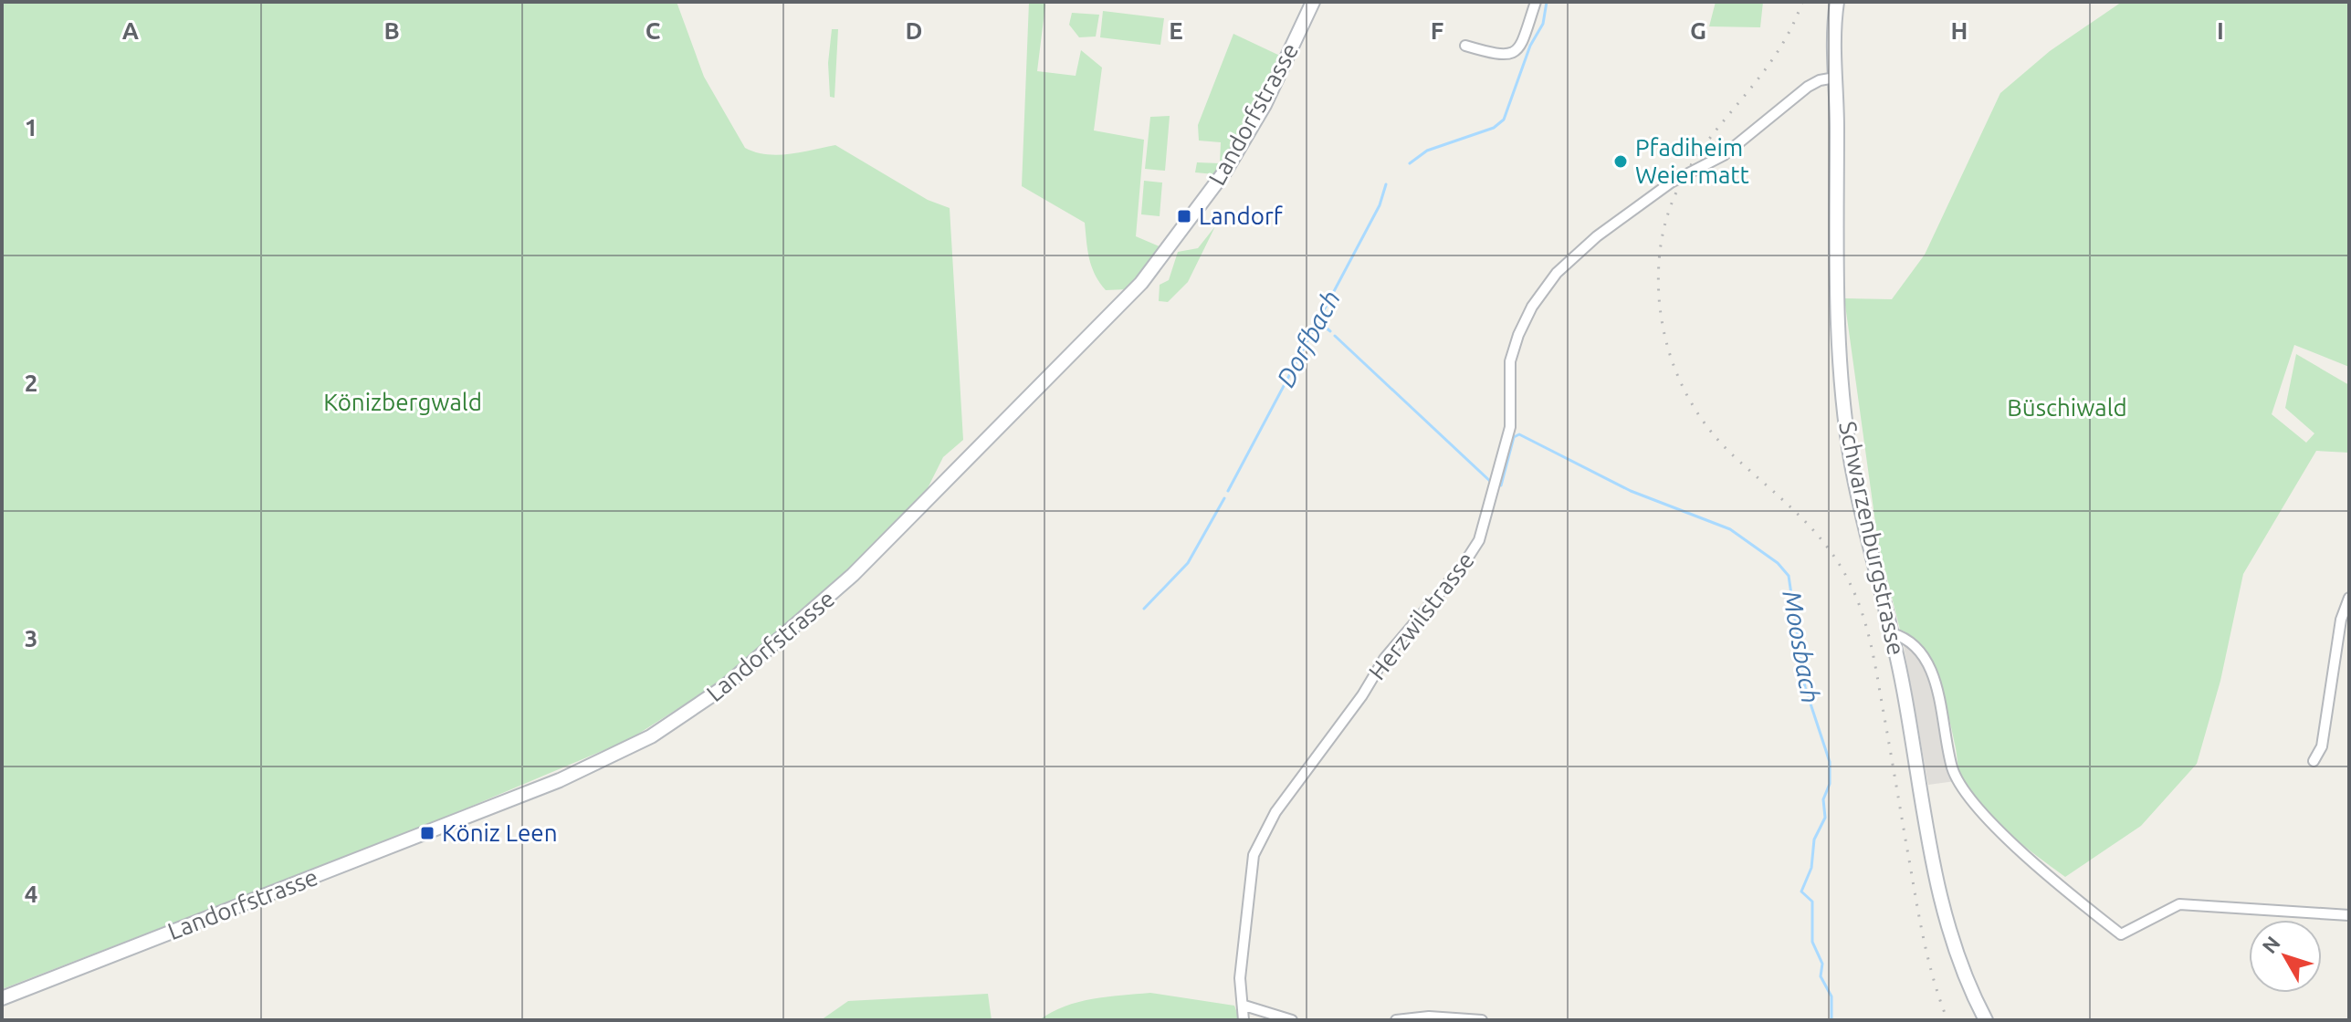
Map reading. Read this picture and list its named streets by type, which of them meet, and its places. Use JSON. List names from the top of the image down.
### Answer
{
  "streets": {
    "street": ["Landorfstrasse", "Schwarzenburgstrasse", "Herzwilstrasse"]
  },
  "crossings": [
    ["Schwarzenburgstrasse", "Herzwilstrasse"]
  ],
  "water": ["Dorfbach", "Moosbach"],
  "parks": ["Könizbergwald", "Büschiwald"],
  "places": {
    "other": ["Pfadiheim Weiermatt"],
    "transit": ["Landorf", "Köniz Leen"]
  },
  "north": "top left",
  "grid": {
    "columns": [
      "A",
      "B",
      "C",
      "D",
      "E",
      "F",
      "G",
      "H",
      "I"
    ],
    "rows": [
      "1",
      "2",
      "3",
      "4"
    ]
  }
}
